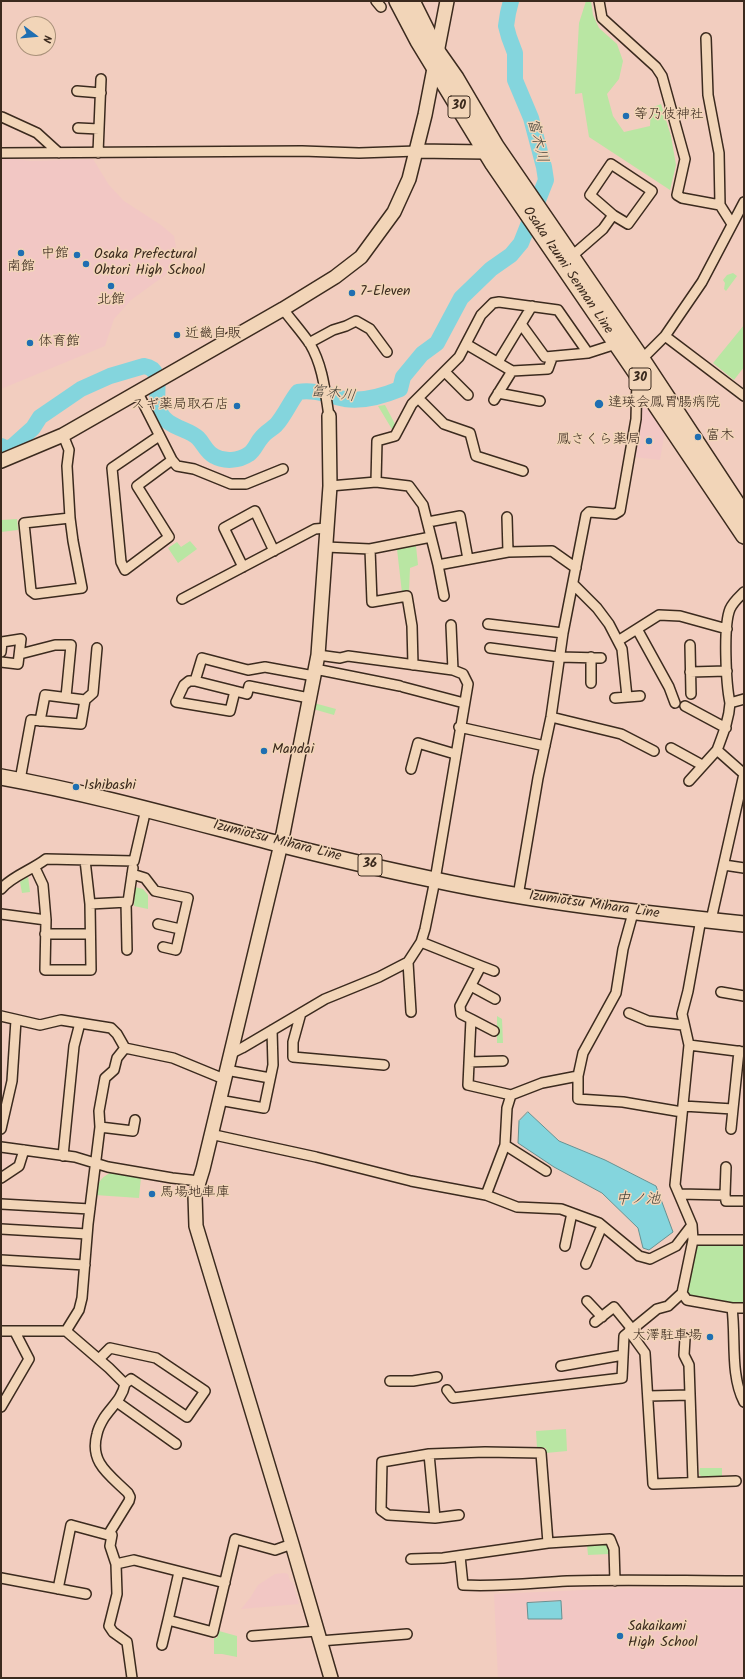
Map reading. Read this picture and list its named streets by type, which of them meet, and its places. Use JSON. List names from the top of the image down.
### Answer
{
  "streets": {
    "main road": [
      "30",
      "Osaka Izumi Sennan Line",
      "Izumiotsu Mihara Line",
      "36"
    ]
  },
  "water": ["富木川", "中ノ池"],
  "places": [
    "等乃伎神社",
    "南館",
    "中館",
    "Osaka Prefectural Ohtori High School",
    "北館",
    "7-Eleven",
    "近畿自販",
    "体育館",
    "達瑛会鳳胃腸病院",
    "スギ薬局取石店",
    "富木",
    "鳳さくら薬局",
    "Mandai",
    "Ishibashi",
    "馬場地車庫",
    "大澤駐車場",
    "Sakaikami High School"
  ],
  "north": "right"
}
